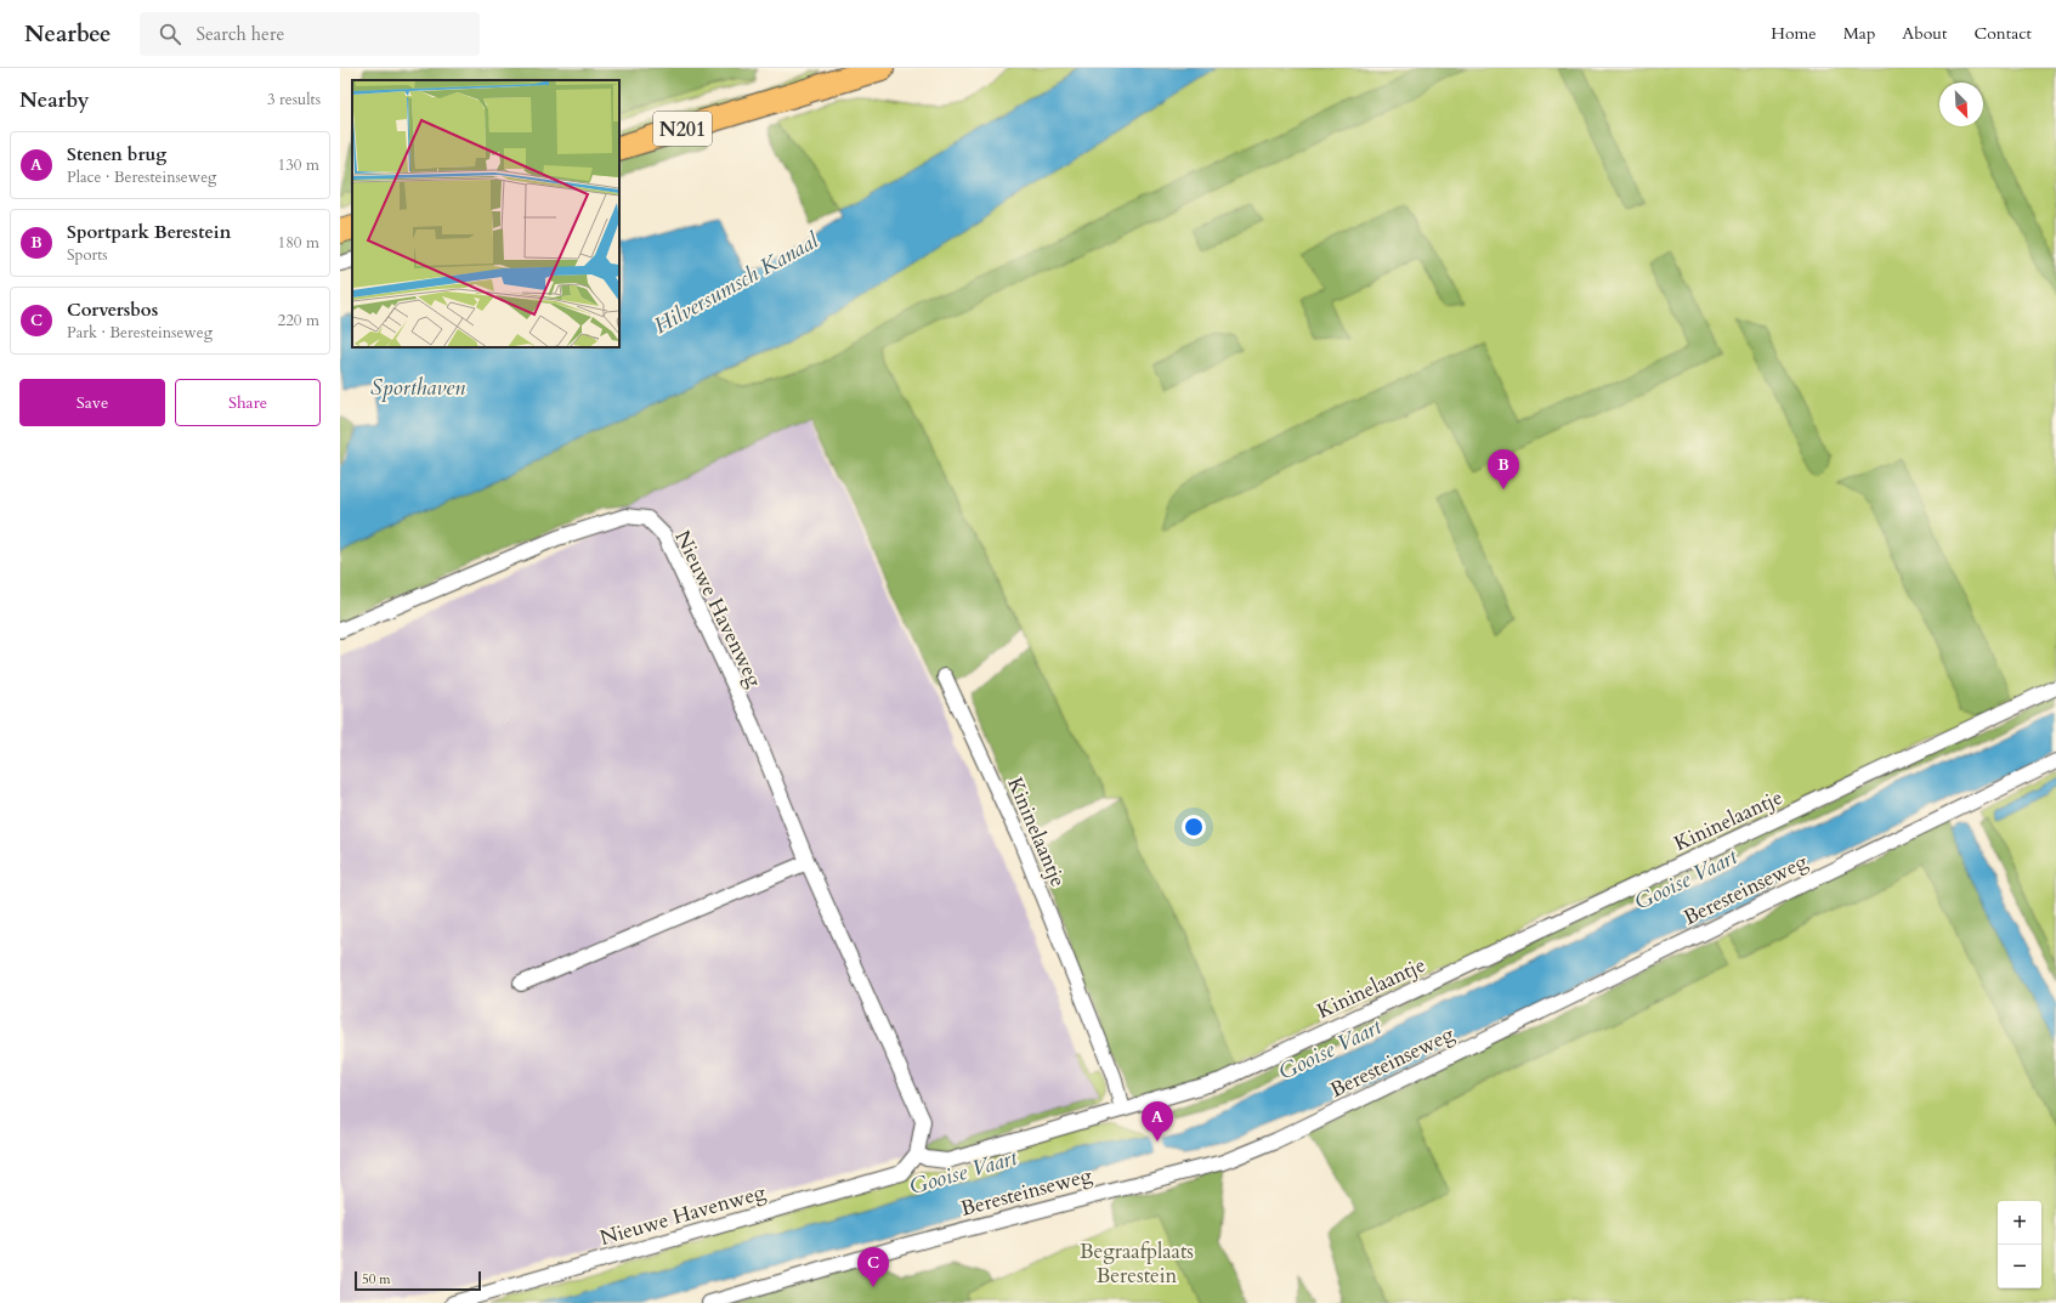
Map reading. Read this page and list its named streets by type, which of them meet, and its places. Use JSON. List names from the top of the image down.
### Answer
{
  "streets": {
    "main road": ["N201"],
    "street": ["Nieuwe Havenweg", "Kininelaantje", "Beresteinseweg"]
  },
  "water": ["Hilversumsch Kanaal", "Sporthaven", "Gooise Vaart"],
  "parks": ["Begraafplaats Berestein"],
  "scale_bar": "50 m",
  "north": "bottom right",
  "page": {
    "header": "Nearbee",
    "search": "Search here",
    "nav": [
      "Home",
      "Map",
      "About",
      "Contact"
    ],
    "heading": ["Nearby", "3 results"],
    "list": [
      {
        "mark": "A",
        "name": "Stenen brug",
        "note": "Place · Beresteinseweg",
        "value": "130 m"
      },
      {
        "mark": "B",
        "name": "Sportpark Berestein",
        "note": "Sports",
        "value": "180 m"
      },
      {
        "mark": "C",
        "name": "Corversbos",
        "note": "Park · Beresteinseweg",
        "value": "220 m"
      }
    ],
    "buttons": ["Save", "Share"],
    "pins": ["B", "A", "C"],
    "map_buttons": ["+", "−"],
    "scale": "50 m"
  }
}
